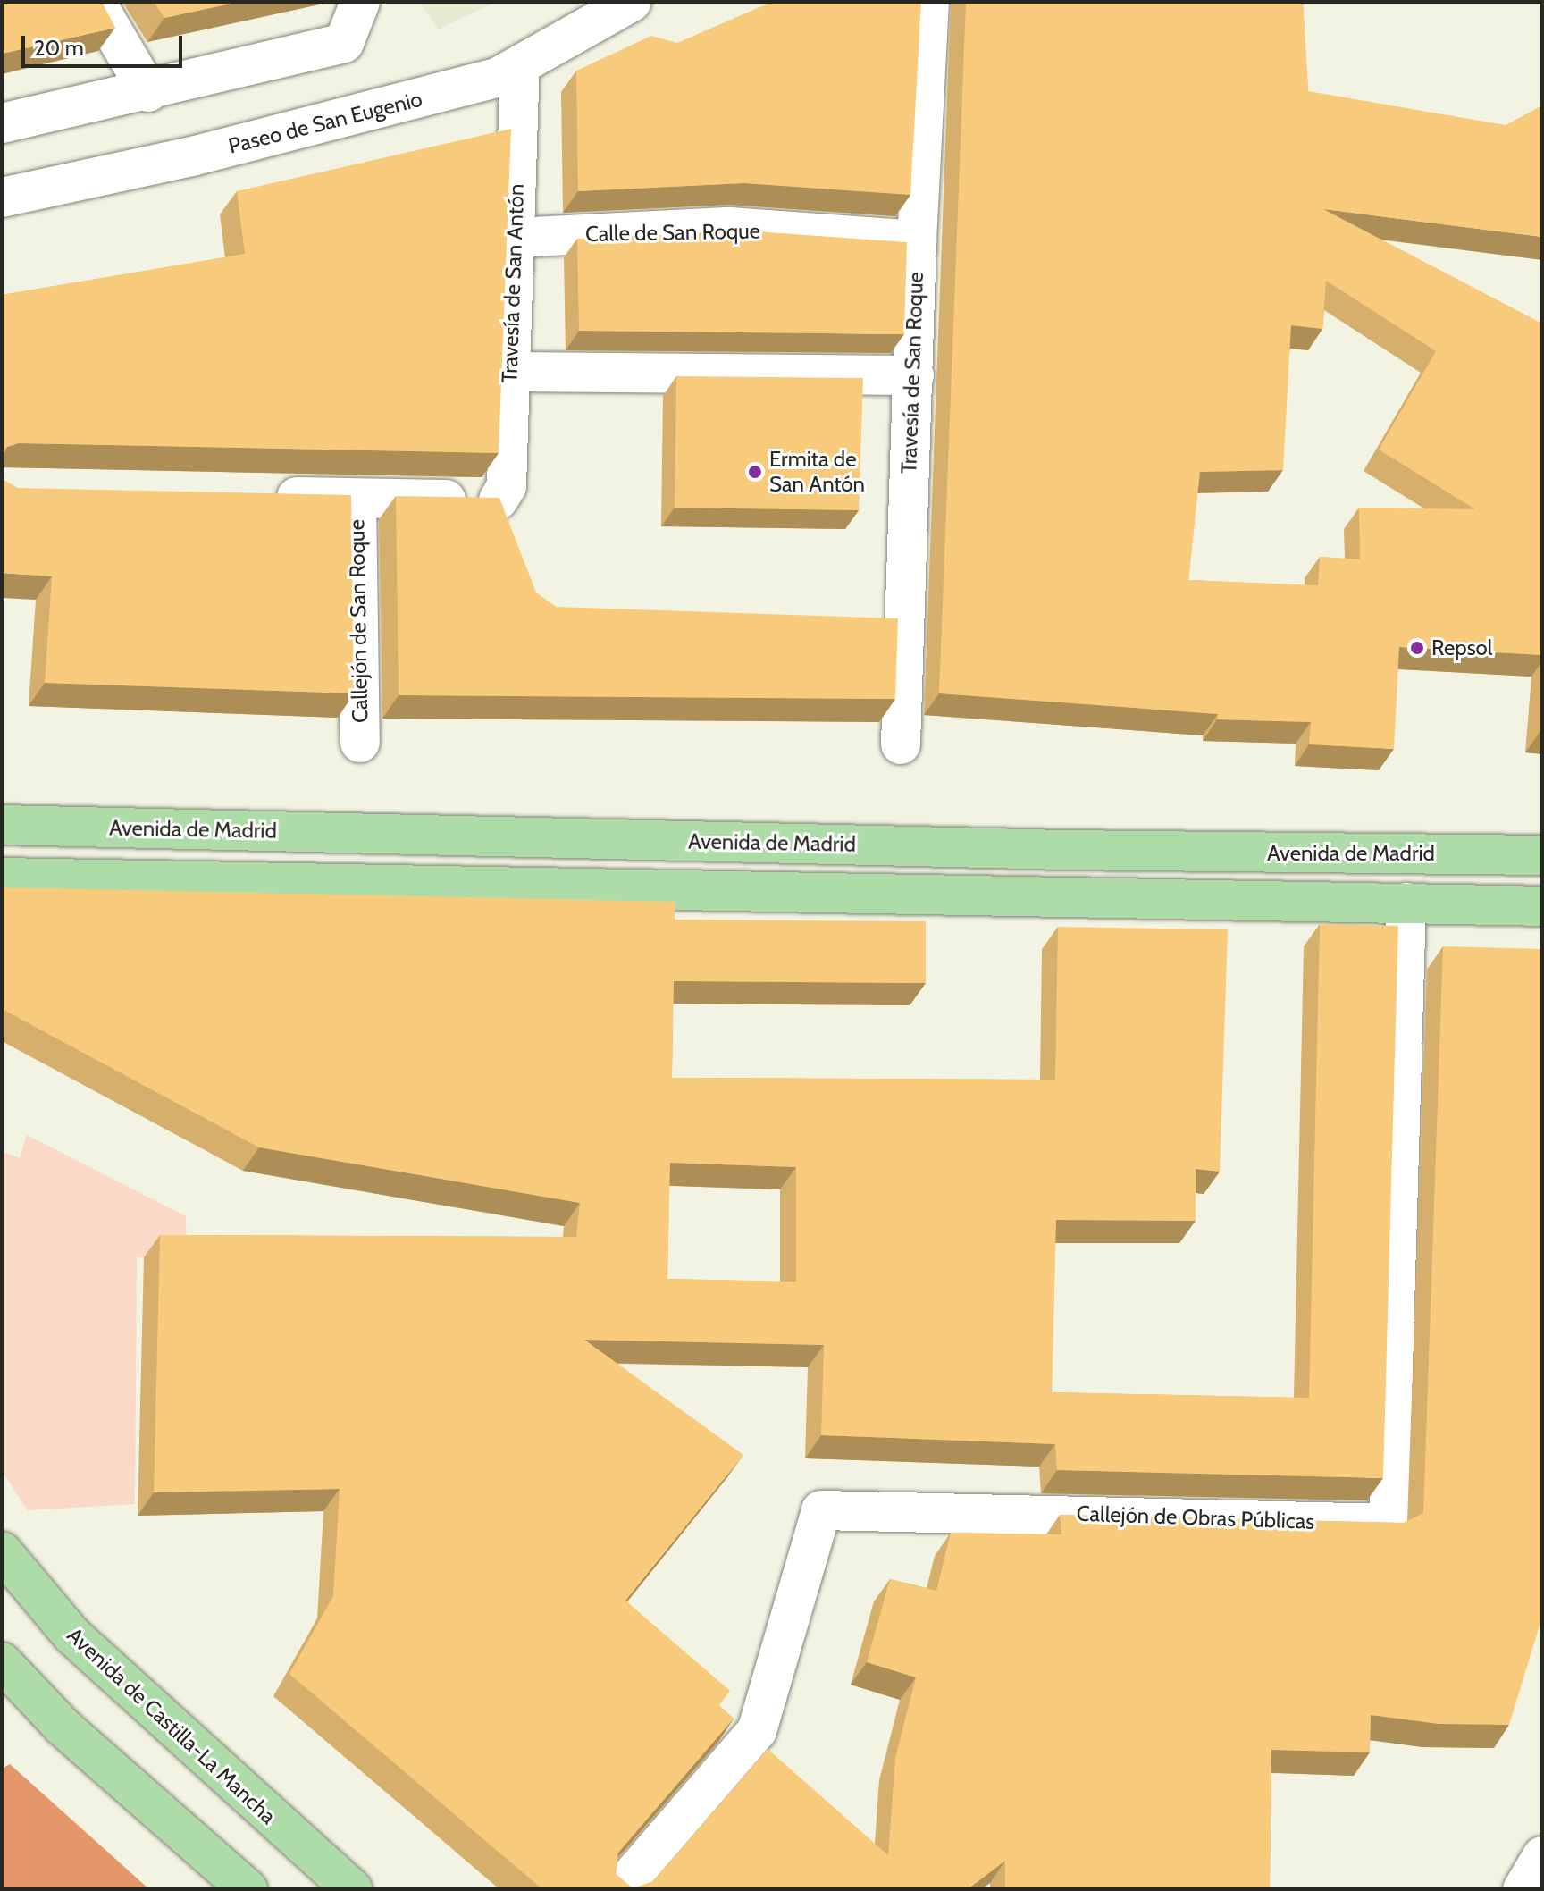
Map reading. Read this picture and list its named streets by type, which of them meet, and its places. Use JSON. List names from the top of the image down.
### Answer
{
  "streets": {
    "main road": ["Avenida de Madrid", "Avenida de Castilla-La Mancha"],
    "street": [
      "Paseo de San Eugenio",
      "Calle de San Roque",
      "Travesía de San Antón",
      "Travesía de San Roque",
      "Callejón de San Roque",
      "Callejón de Obras Públicas"
    ]
  },
  "crossings": [
    ["Paseo de San Eugenio", "Travesía de San Antón"],
    ["Calle de San Roque", "Travesía de San Antón"],
    ["Calle de San Roque", "Travesía de San Roque"]
  ],
  "places": ["Ermita de San Antón", "Repsol"],
  "scale_bar": "20 m"
}
